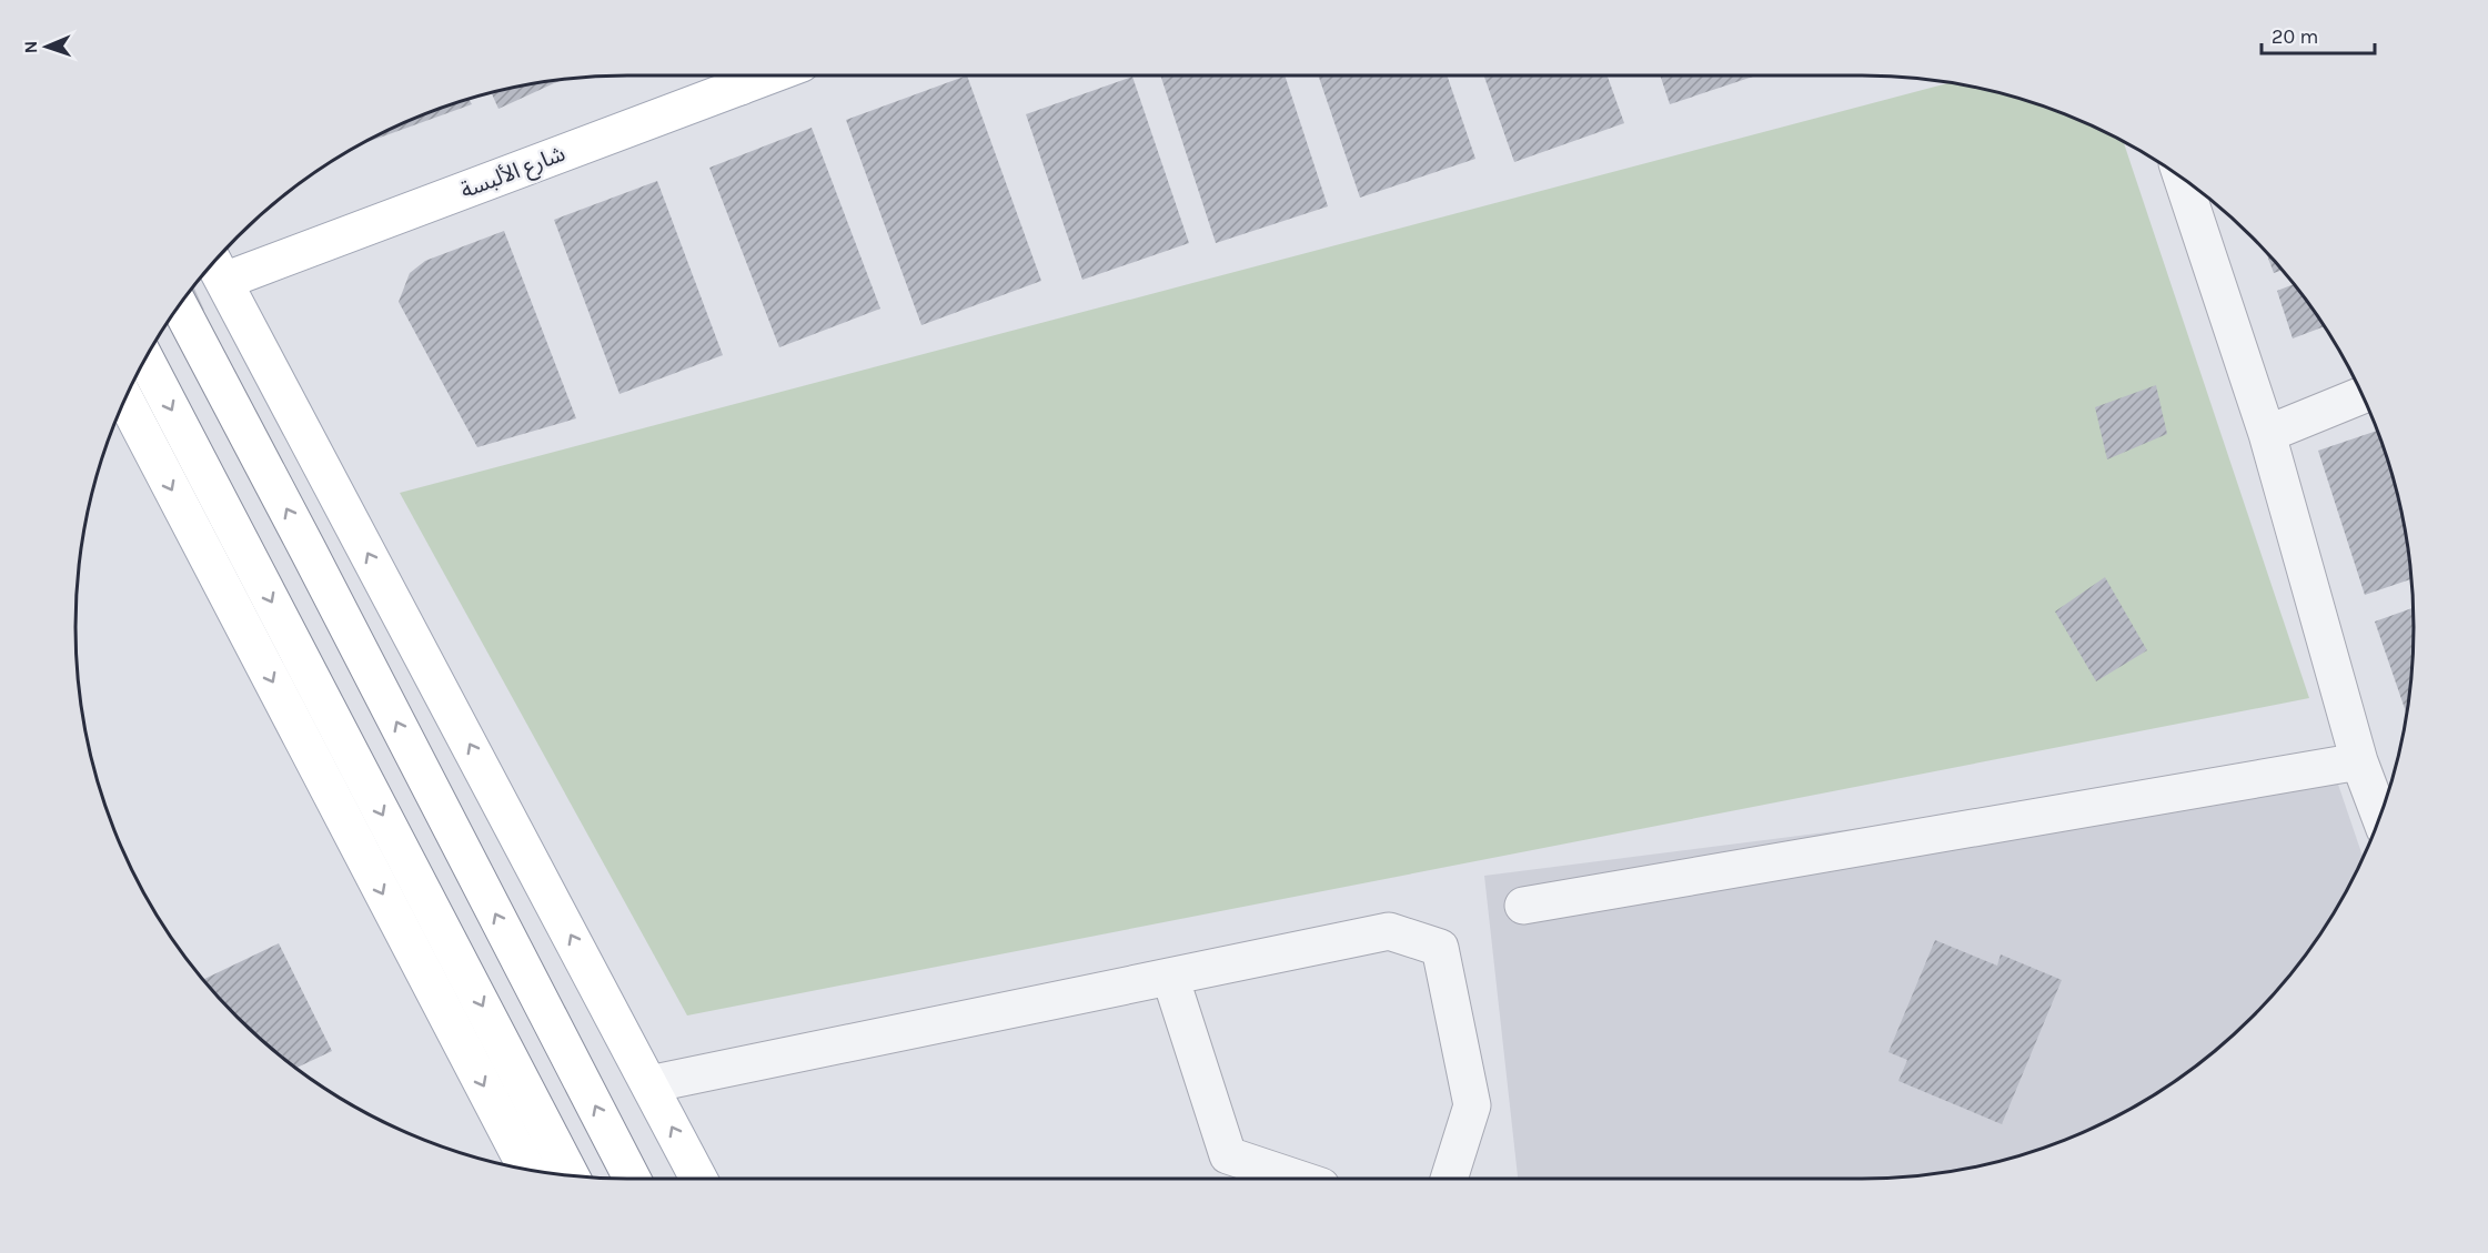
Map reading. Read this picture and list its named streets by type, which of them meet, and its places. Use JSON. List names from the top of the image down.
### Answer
{
  "streets": {
    "main road": ["شارع الألبسة"]
  },
  "scale_bar": "20 m",
  "north": "left"
}
